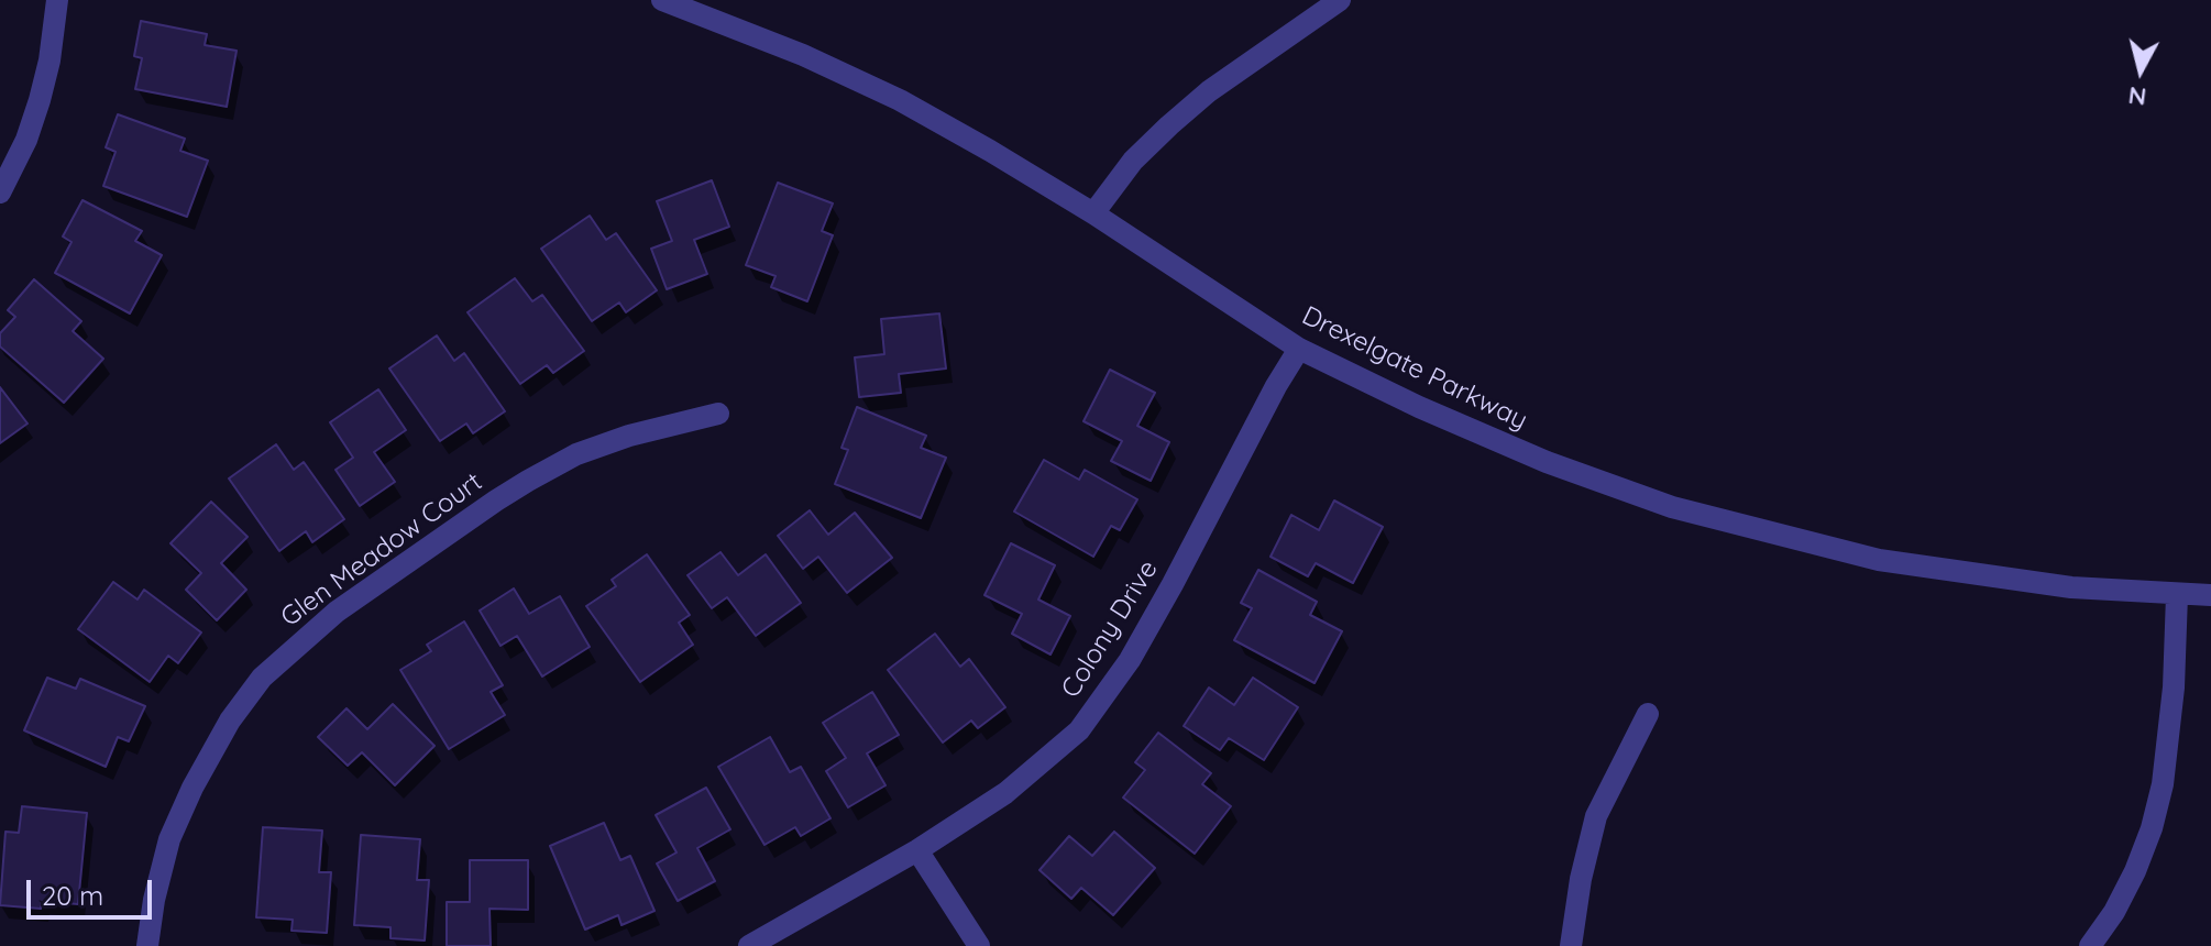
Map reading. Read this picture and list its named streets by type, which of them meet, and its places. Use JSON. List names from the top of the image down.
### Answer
{
  "streets": {
    "street": ["Drexelgate Parkway", "Glen Meadow Court", "Colony Drive"]
  },
  "crossings": [
    ["Drexelgate Parkway", "Colony Drive"]
  ],
  "scale_bar": "20 m",
  "north": "bottom"
}
